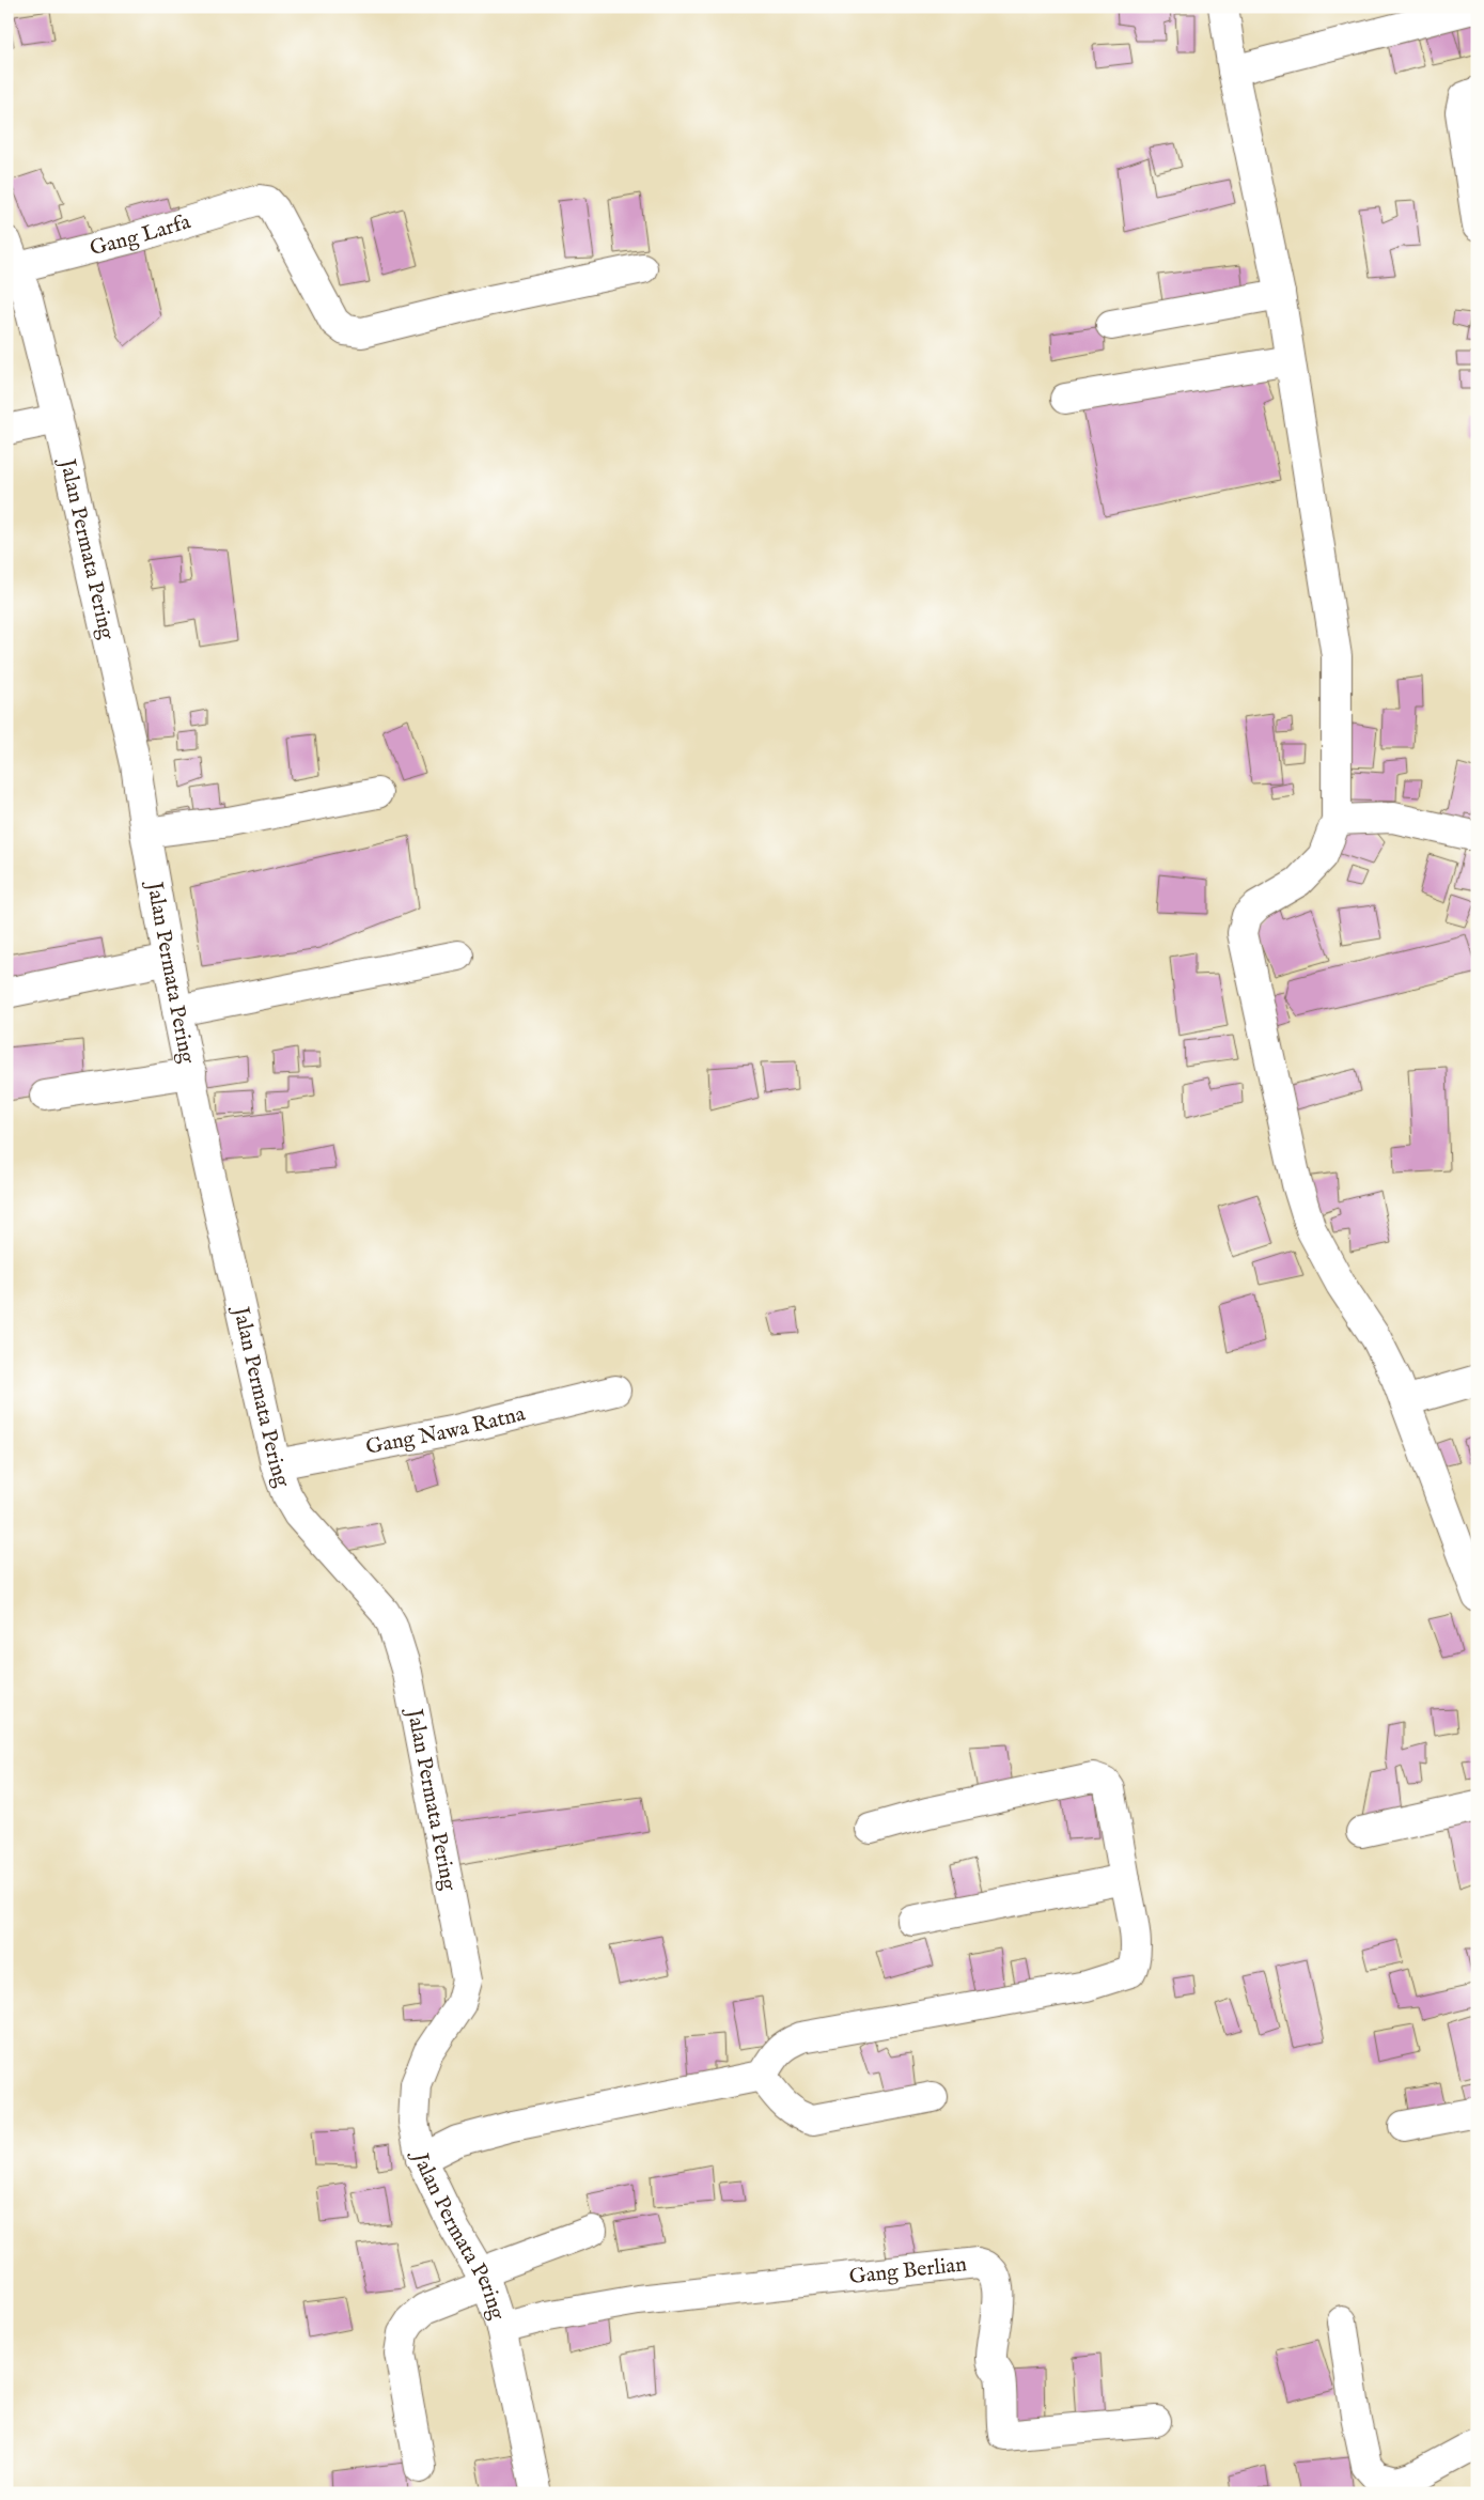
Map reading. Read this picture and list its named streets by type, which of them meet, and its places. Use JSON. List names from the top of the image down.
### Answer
{
  "streets": {
    "street": [
      "Gang Larfa",
      "Jalan Permata Pering",
      "Gang Nawa Ratna",
      "Gang Berlian"
    ]
  },
  "crossings": [
    ["Gang Larfa", "Jalan Permata Pering"],
    ["Jalan Permata Pering", "Gang Nawa Ratna"],
    ["Jalan Permata Pering", "Gang Berlian"]
  ]
}
